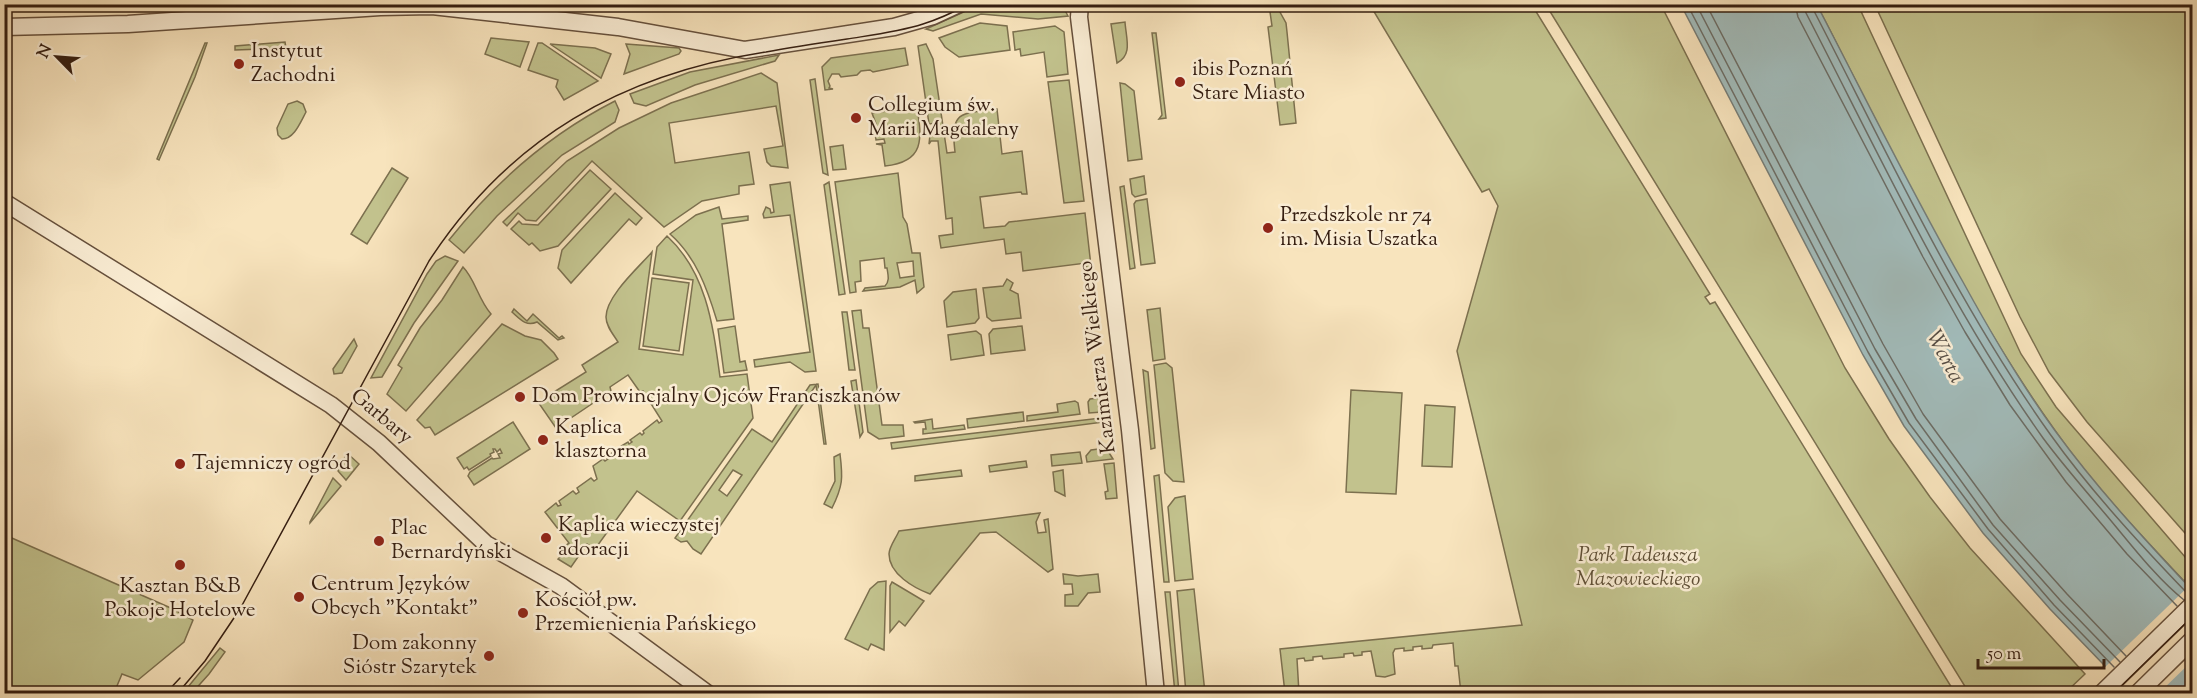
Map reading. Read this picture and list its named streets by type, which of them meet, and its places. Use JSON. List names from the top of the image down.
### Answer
{
  "streets": {
    "street": ["Kazimierza Wielkiego", "Garbary"]
  },
  "water": ["Warta"],
  "parks": ["Park Tadeusza Mazowieckiego"],
  "places": [
    "Instytut Zachodni",
    "ibis Poznań Stare Miasto",
    "Collegium św. Marii Magdaleny",
    "Przedszkole nr 74 im. Misia Uszatka",
    "Dom Prowincjalny Ojców Franciszkanów",
    "Kaplica klasztorna",
    "Tajemniczy ogród",
    "Kaplica wieczystej adoracji",
    "Plac Bernardyński",
    "Kasztan B&B Pokoje Hotelowe",
    "Centrum Języków Obcych \"Kontakt\"",
    "Kościół pw. Przemienienia Pańskiego",
    "Dom zakonny Sióstr Szarytek"
  ],
  "scale_bar": "50 m",
  "north": "top left"
}
